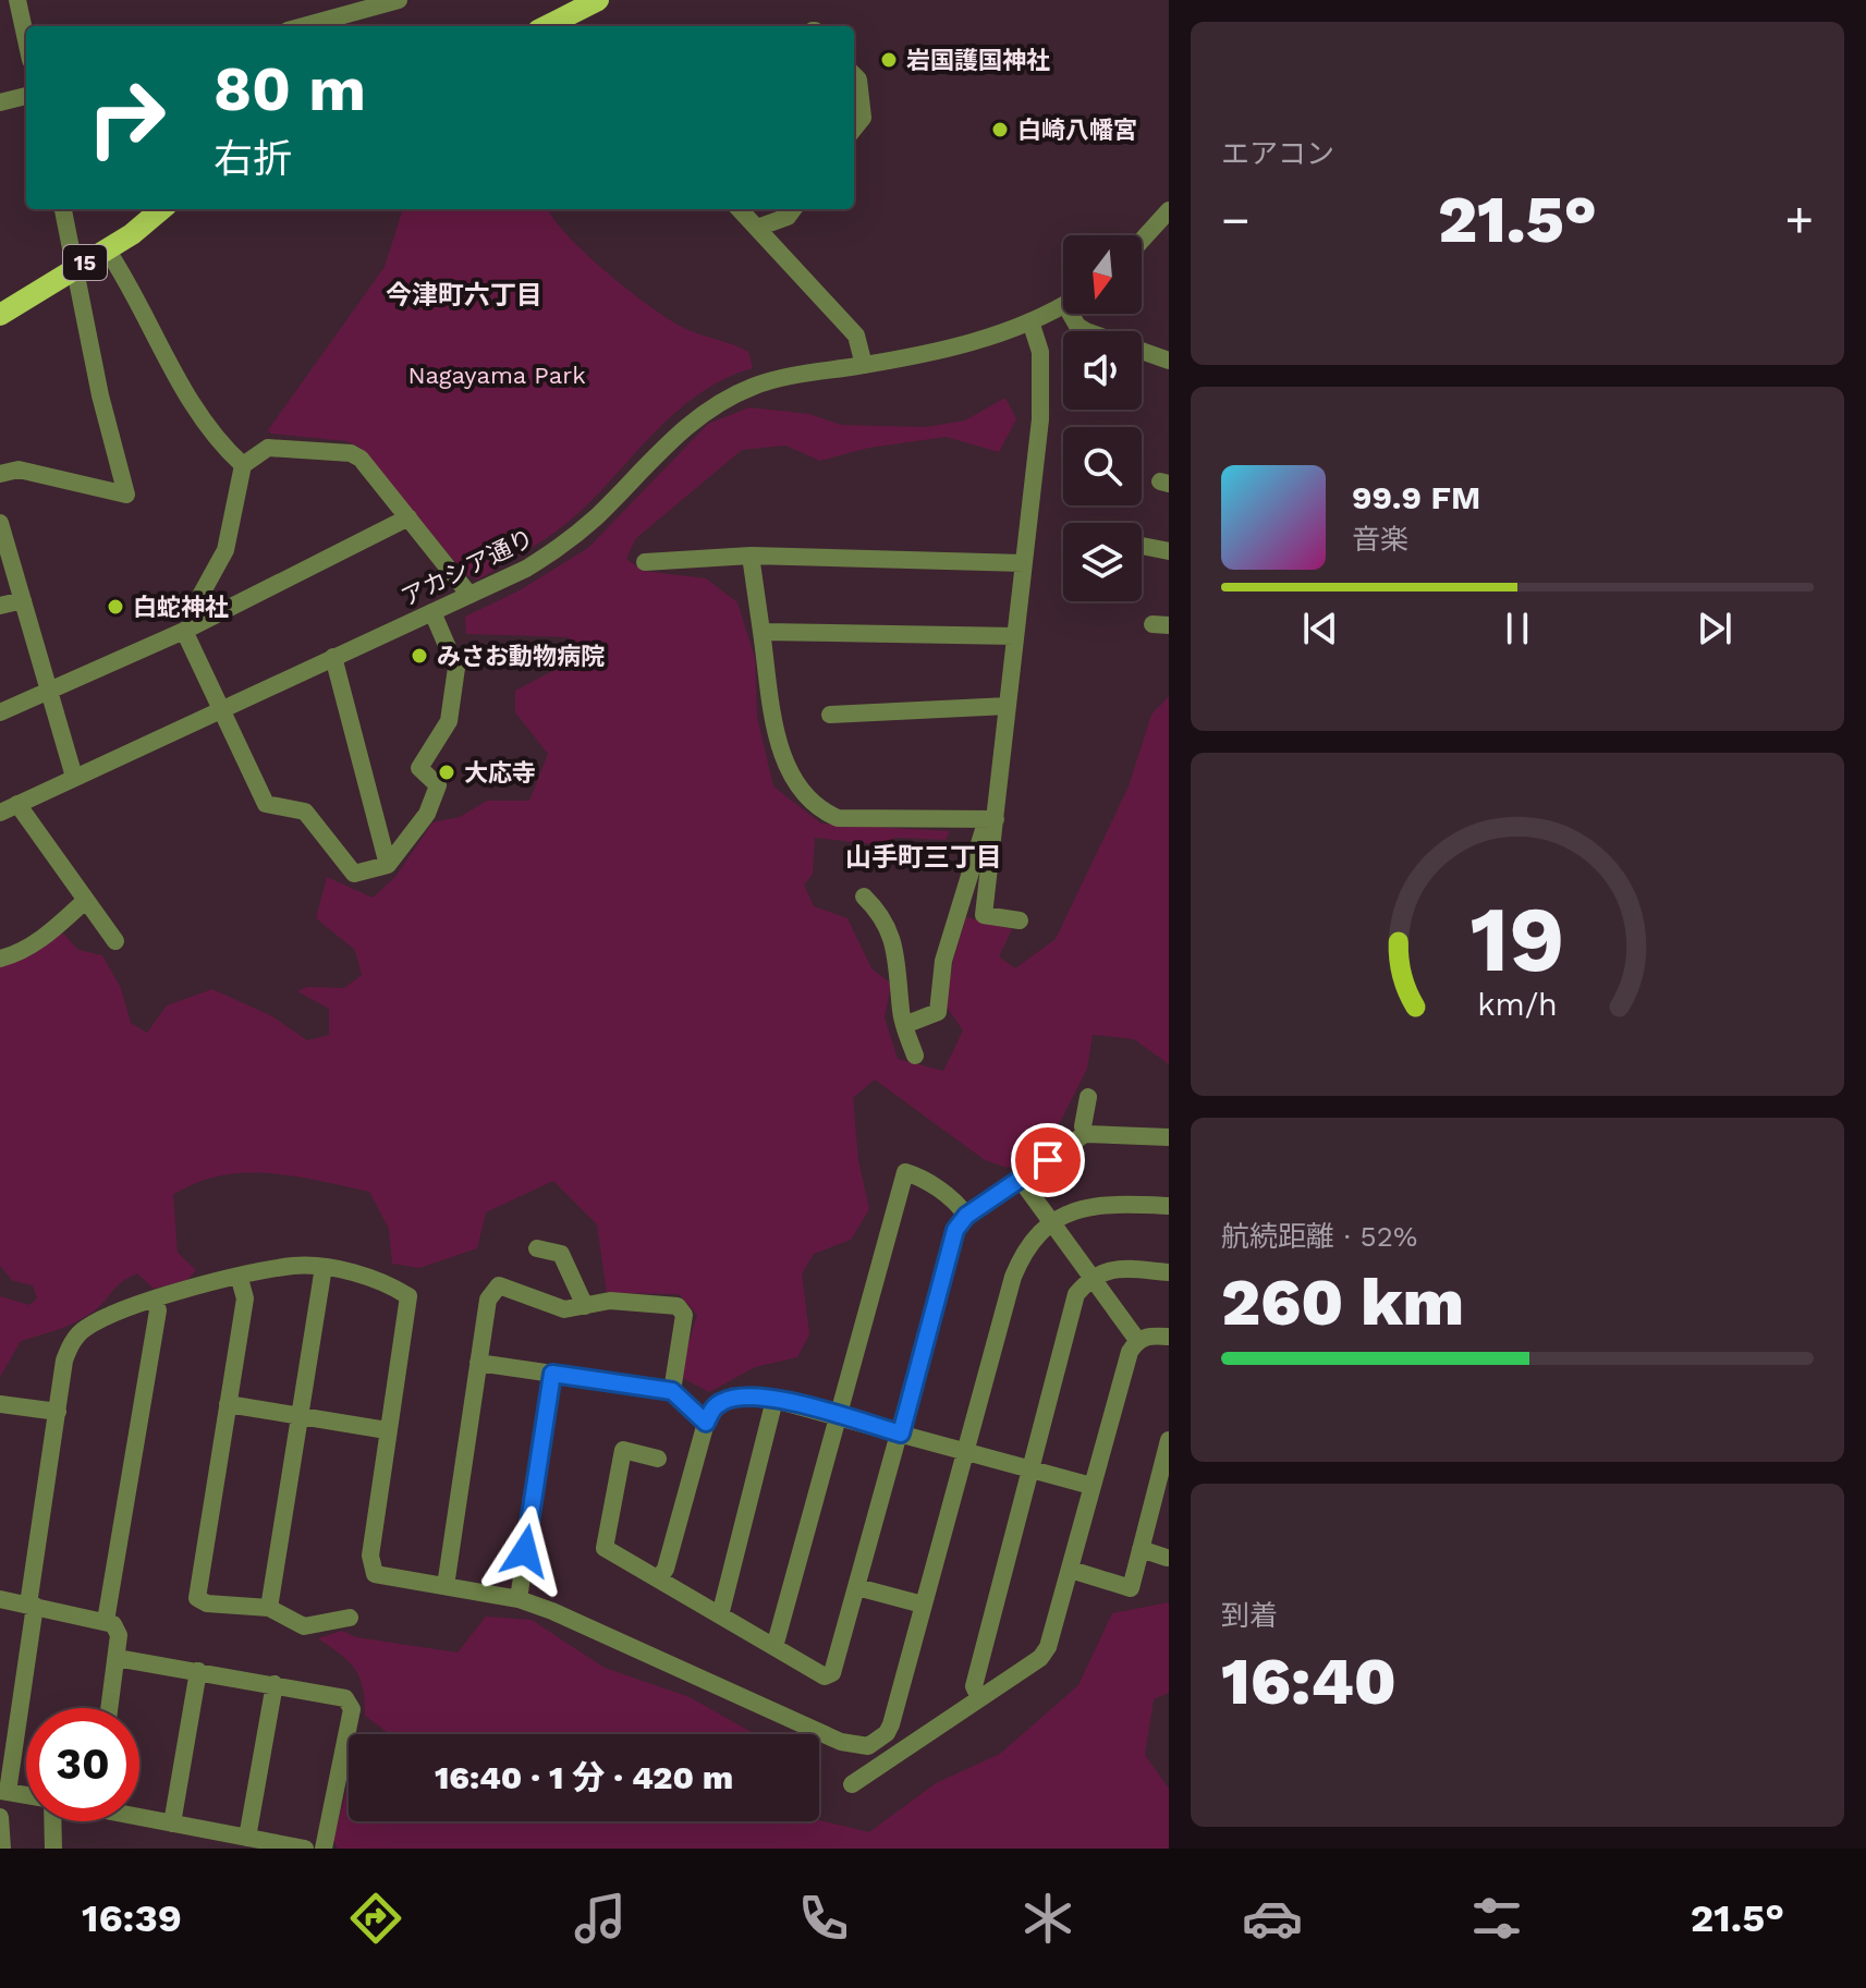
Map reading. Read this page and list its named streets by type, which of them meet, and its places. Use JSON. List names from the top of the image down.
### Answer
{
  "streets": {
    "main road": ["15"],
    "street": ["アカシア通り"]
  },
  "districts": ["今津町六丁目", "山手町三丁目"],
  "parks": ["Nagayama Park"],
  "places": [
    "岩国護国神社",
    "白崎八幡宮",
    "白蛇神社",
    "みさお動物病院",
    "大応寺"
  ],
  "north": "bottom",
  "page": {
    "tile": [
      "エアコン",
      ["航続距離 · 52%", "260 km"],
      ["到着", "16:40"]
    ],
    "turn": ["80 m", "右折"],
    "heat": ["−", "21.5°", "+"],
    "song": ["99.9 FM", "音楽"],
    "limit": "30",
    "trip": "16:40 · 1 分 · 420 m",
    "tabs": ["16:39", "21.5°"],
    "gauge": ["19", "km/h"]
  }
}
